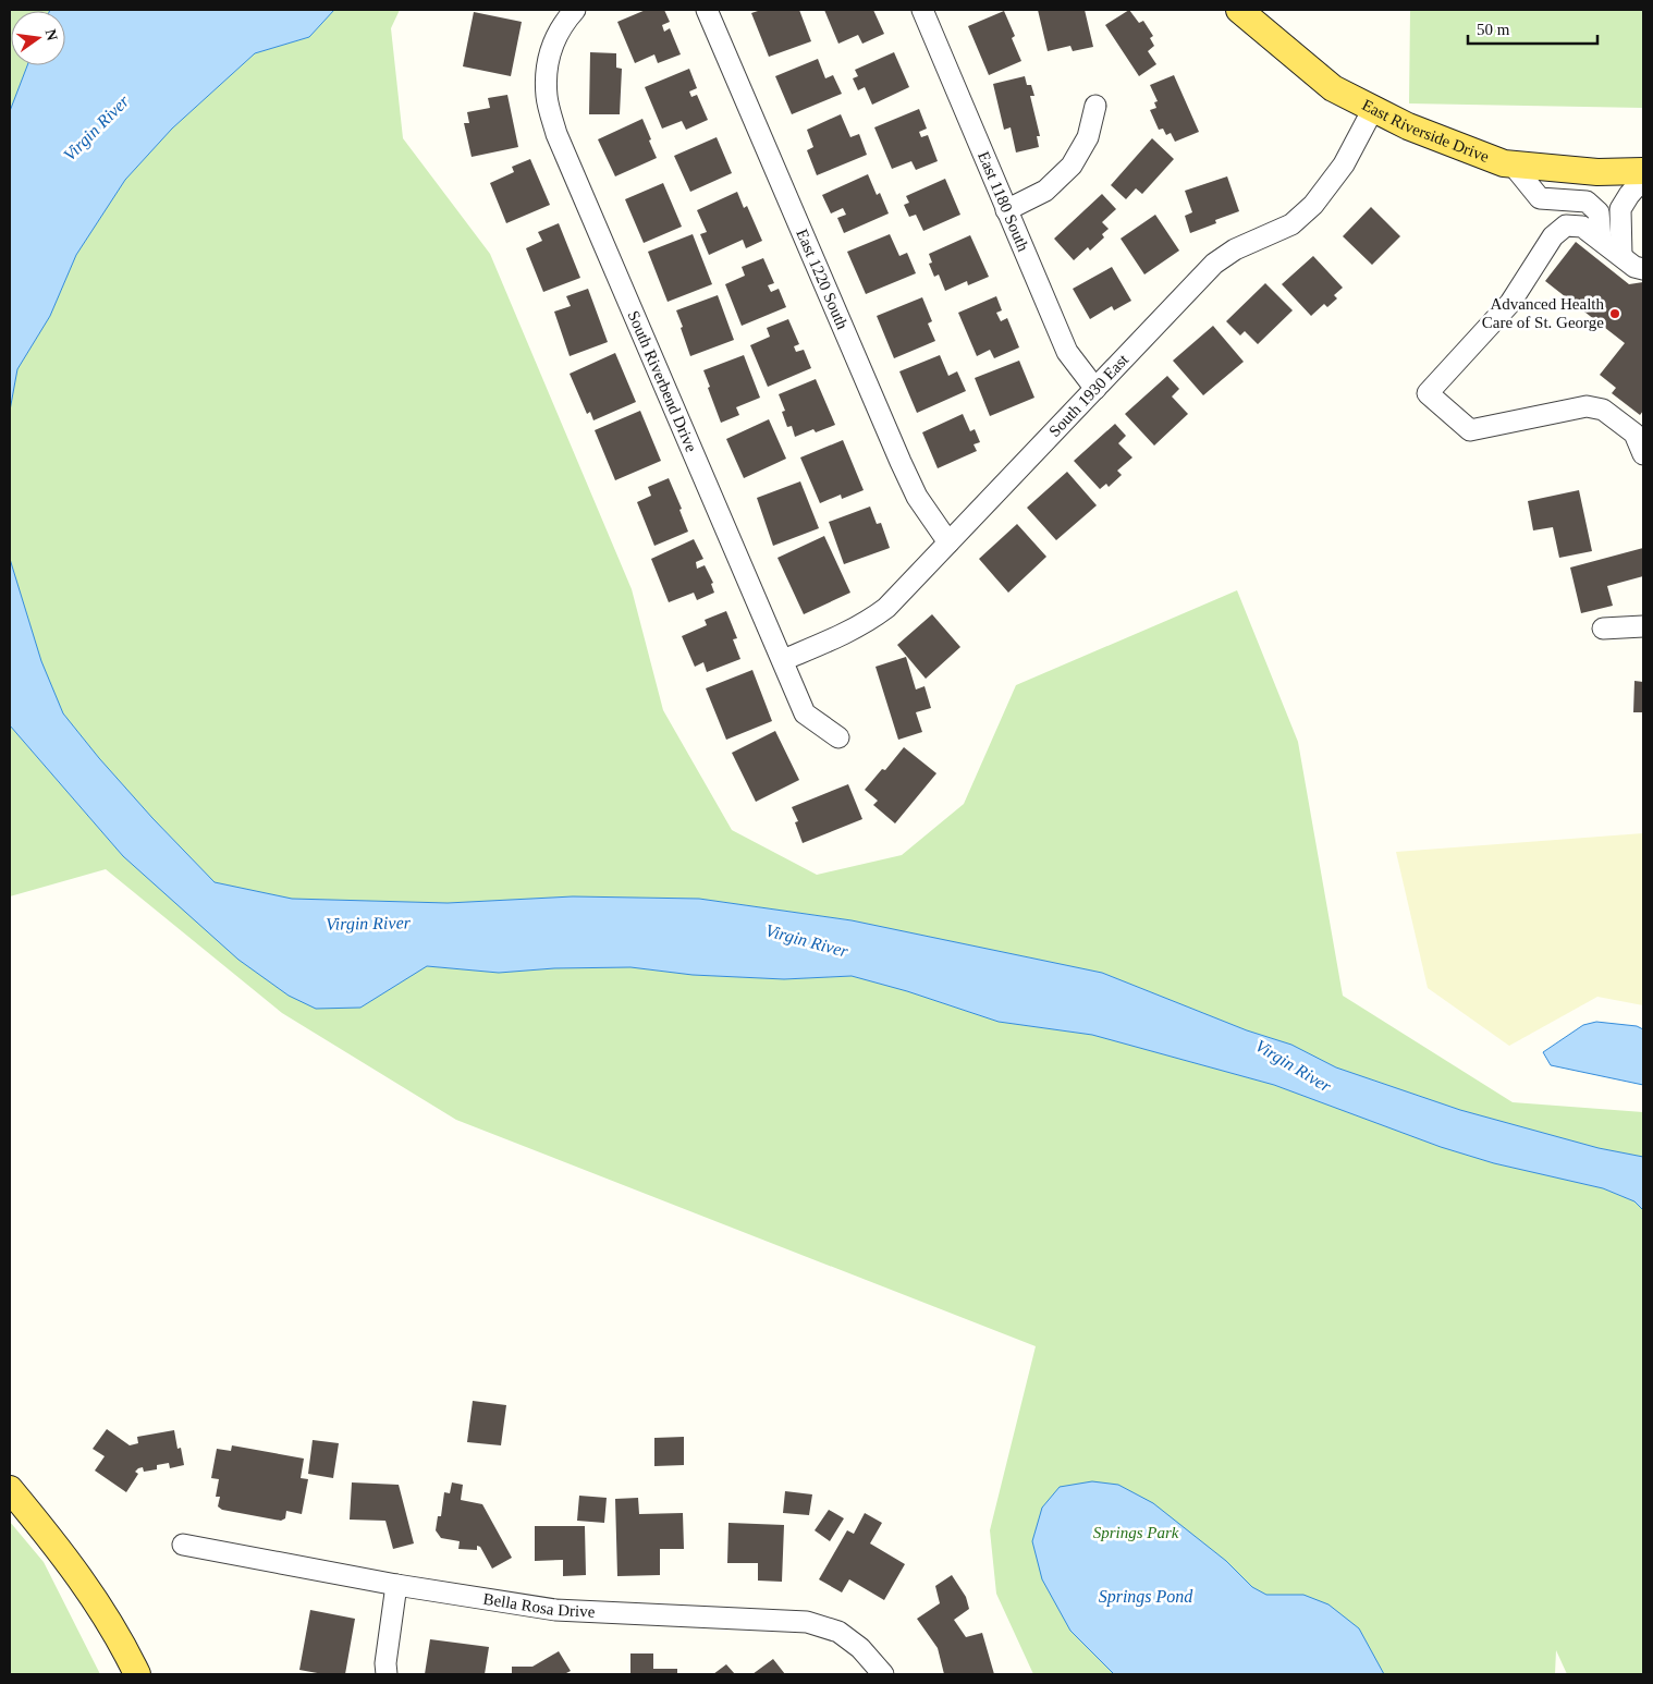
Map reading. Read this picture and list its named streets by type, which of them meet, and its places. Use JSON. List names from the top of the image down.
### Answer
{
  "streets": {
    "main road": ["East Riverside Drive"],
    "street": [
      "East 1180 South",
      "East 1220 South",
      "South Riverbend Drive",
      "South 1930 East",
      "Bella Rosa Drive"
    ]
  },
  "crossings": [
    ["East Riverside Drive", "South 1930 East"],
    ["East 1180 South", "South 1930 East"],
    ["East 1220 South", "South 1930 East"],
    ["South Riverbend Drive", "South 1930 East"]
  ],
  "water": ["Virgin River", "Springs Pond"],
  "parks": ["Springs Park"],
  "places": ["Advanced Health Care of St. George"],
  "scale_bar": "50 m",
  "north": "right"
}
